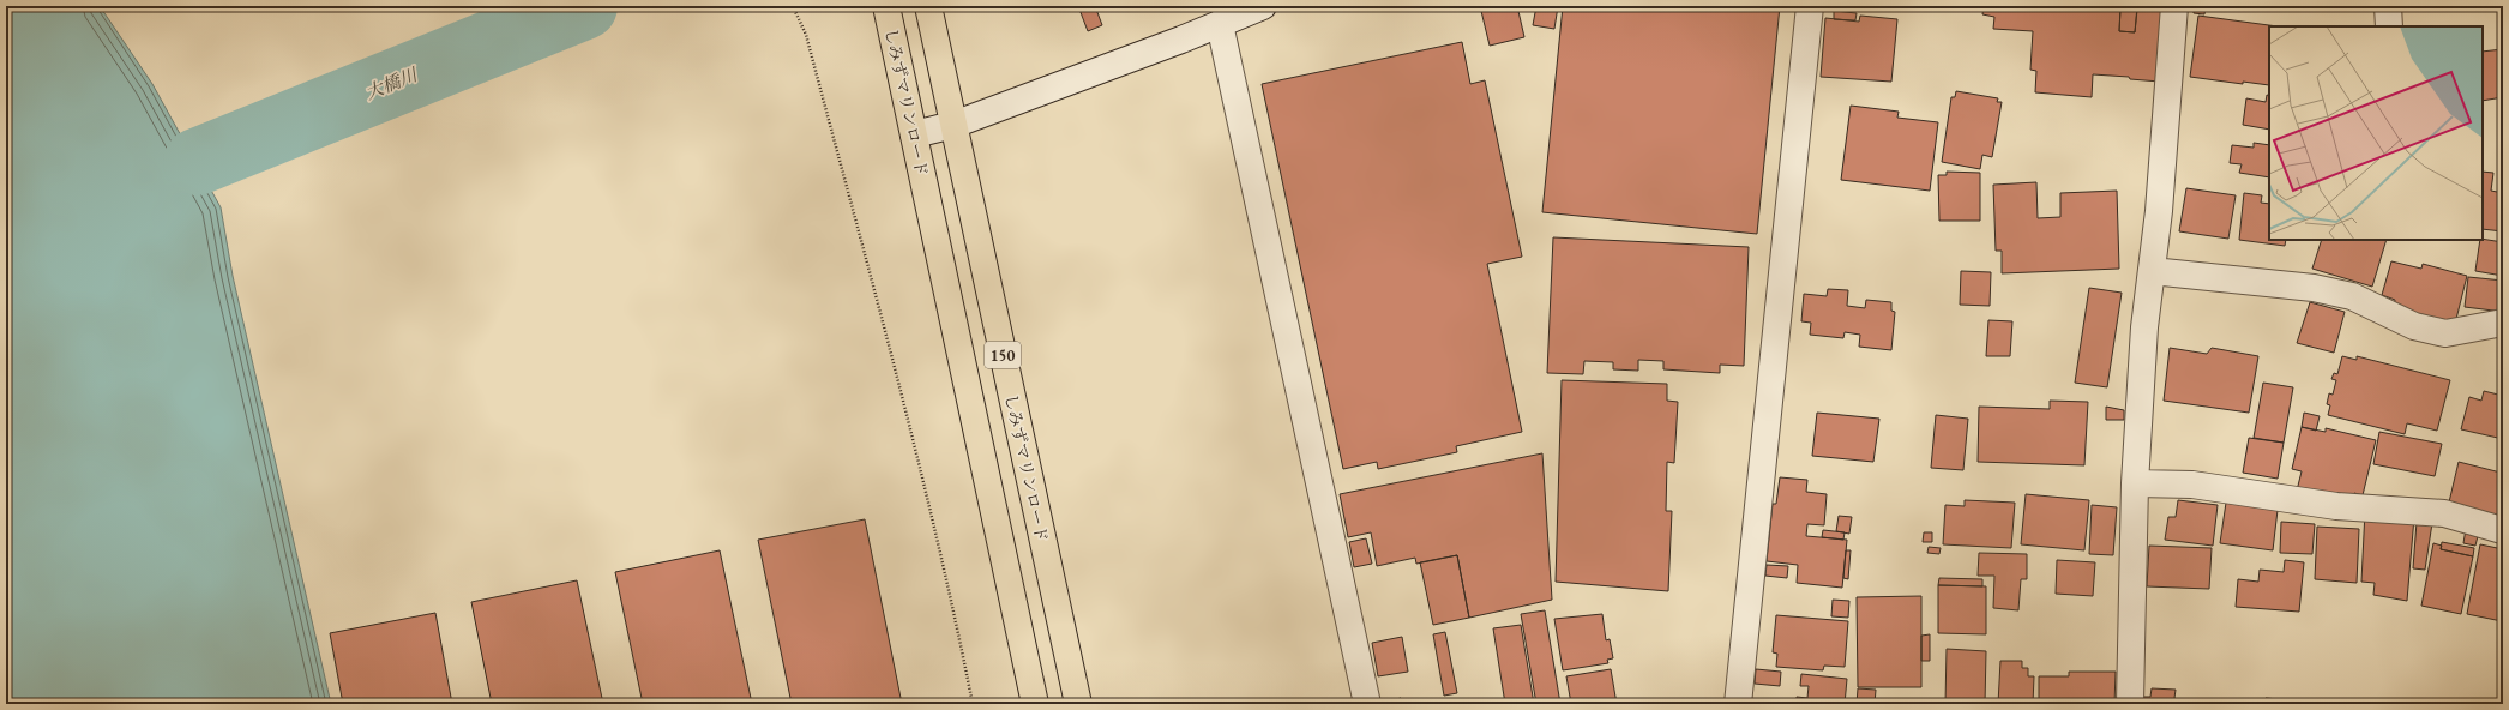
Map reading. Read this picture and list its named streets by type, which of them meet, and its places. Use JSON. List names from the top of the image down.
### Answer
{
  "streets": {
    "highway": ["しみずマリンロード", "150"]
  },
  "water": ["大橋川"]
}
